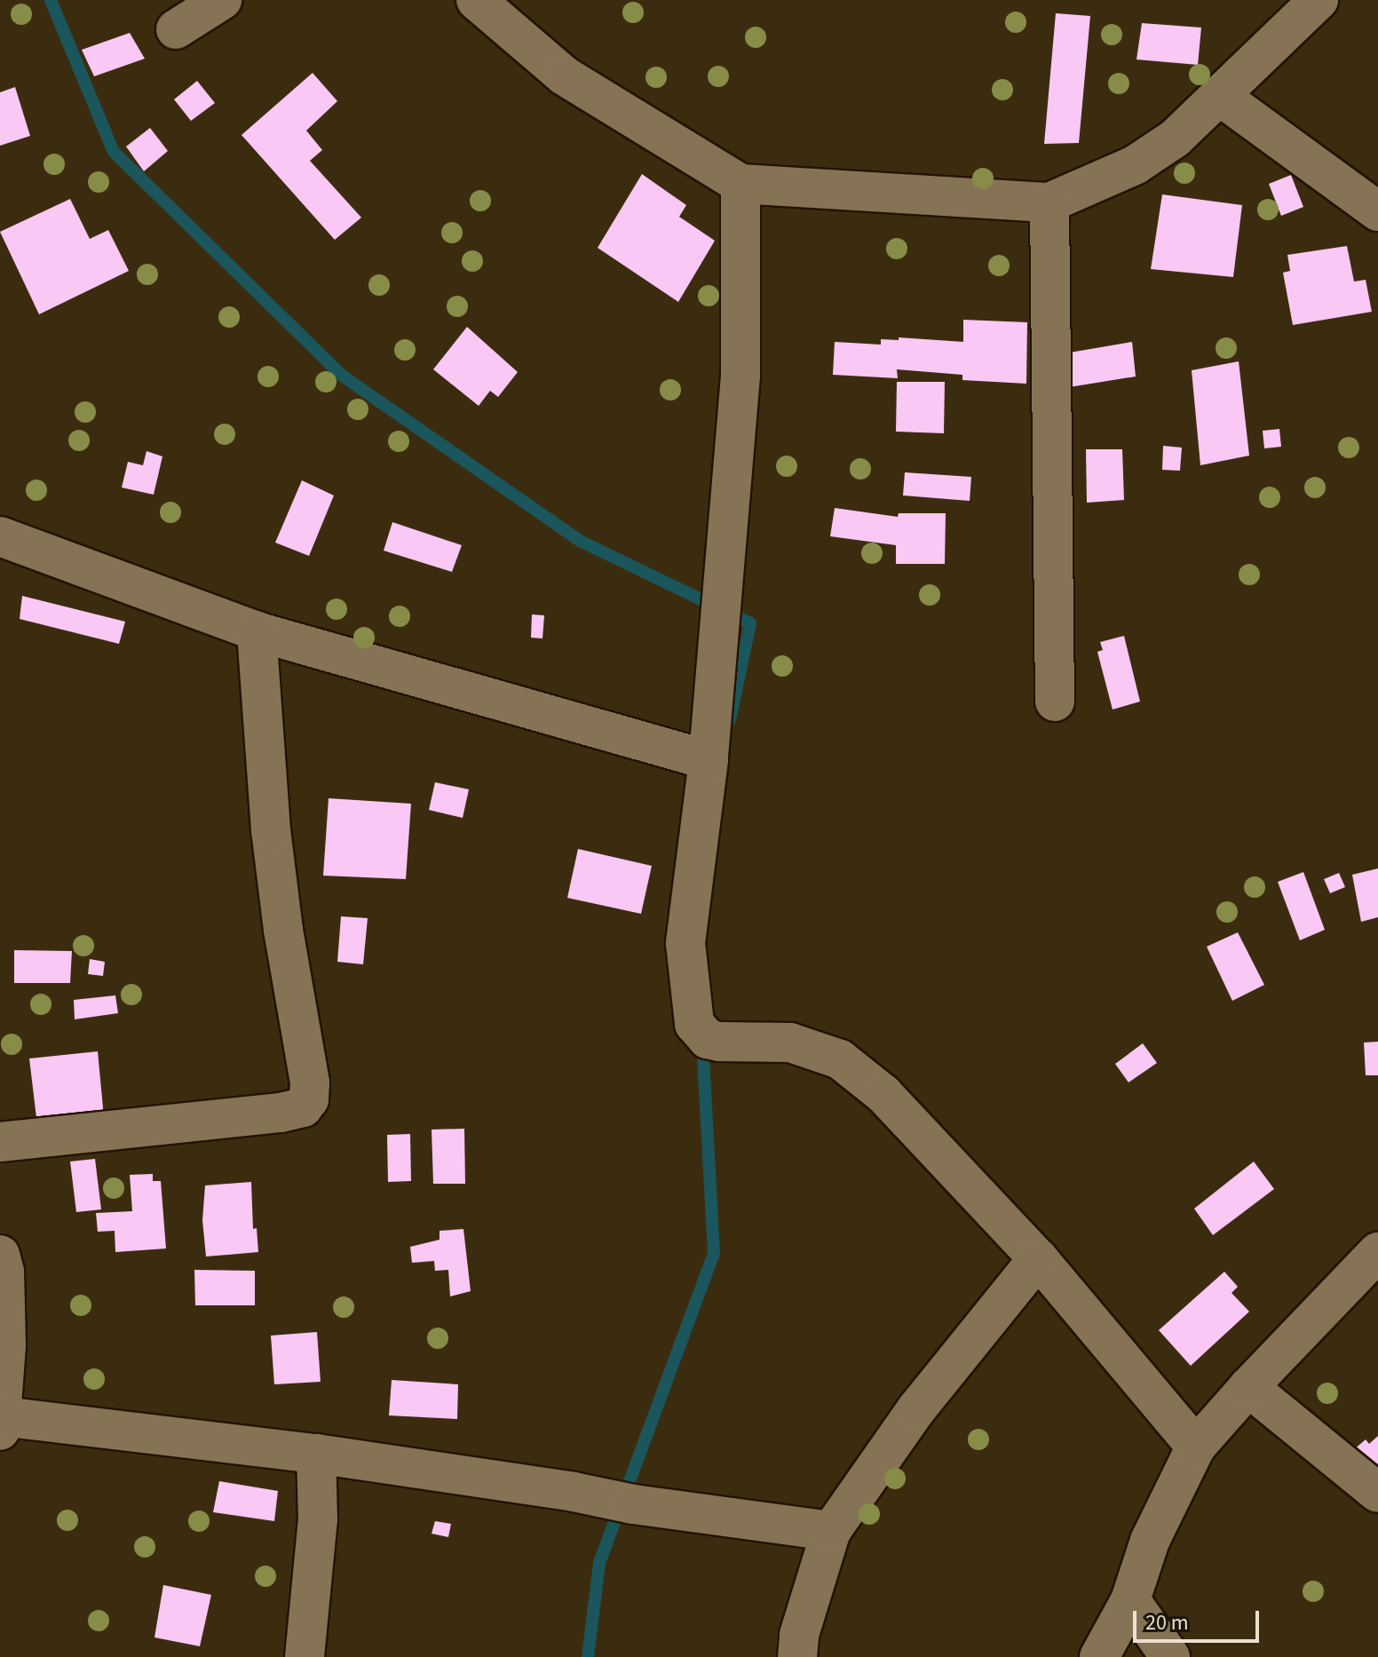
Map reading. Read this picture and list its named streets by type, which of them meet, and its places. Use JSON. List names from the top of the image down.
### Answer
{
  "scale_bar": "20 m"
}
